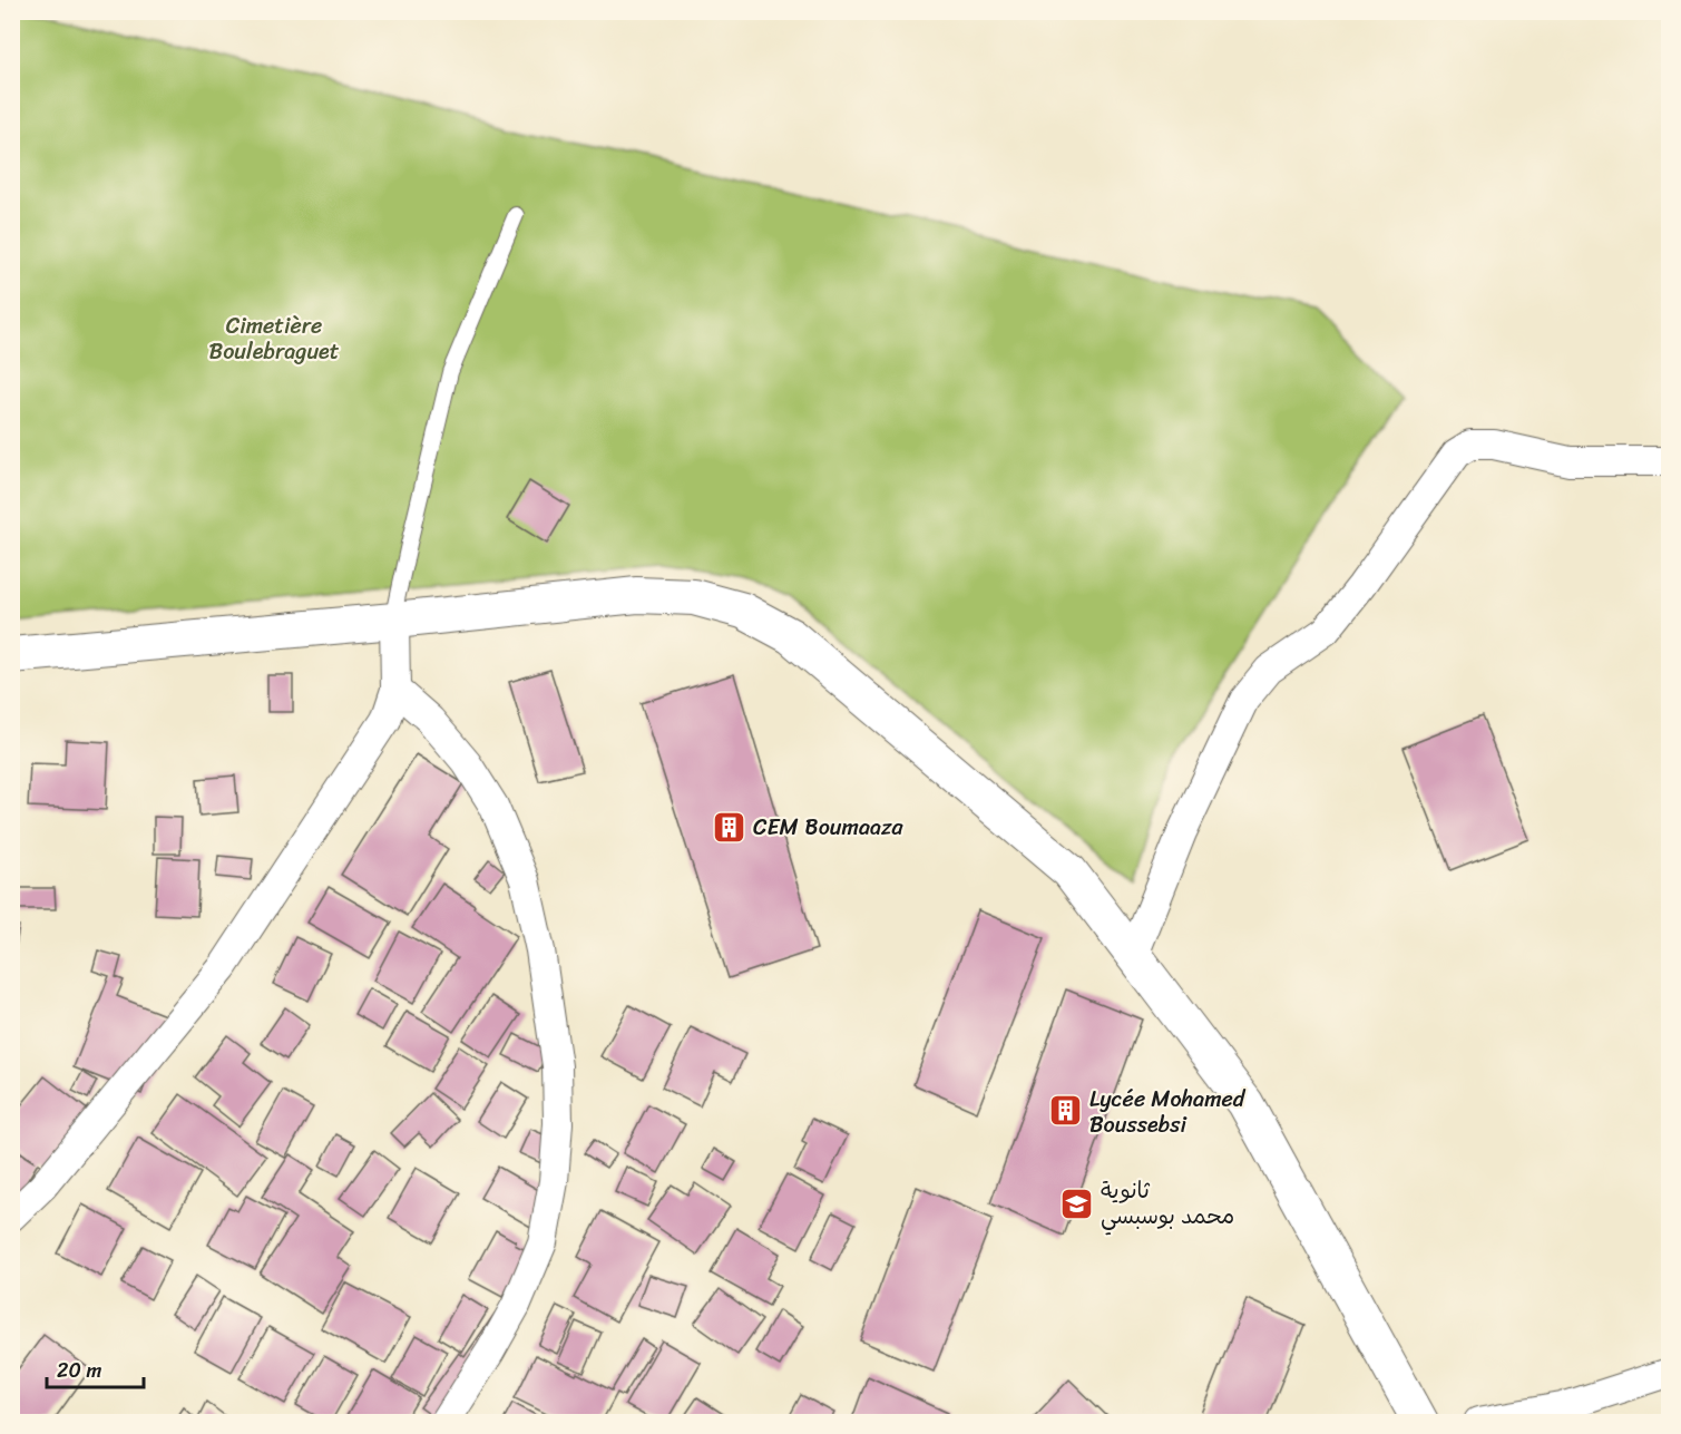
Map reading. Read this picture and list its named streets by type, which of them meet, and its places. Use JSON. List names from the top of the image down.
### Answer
{
  "parks": ["Cimetière Boulebraguet"],
  "places": {
    "building": ["CEM Boumaaza", "Lycée Mohamed Boussebsi"],
    "school or university": ["ثانوية محمد بوسبسي"]
  },
  "scale_bar": "20 m"
}
